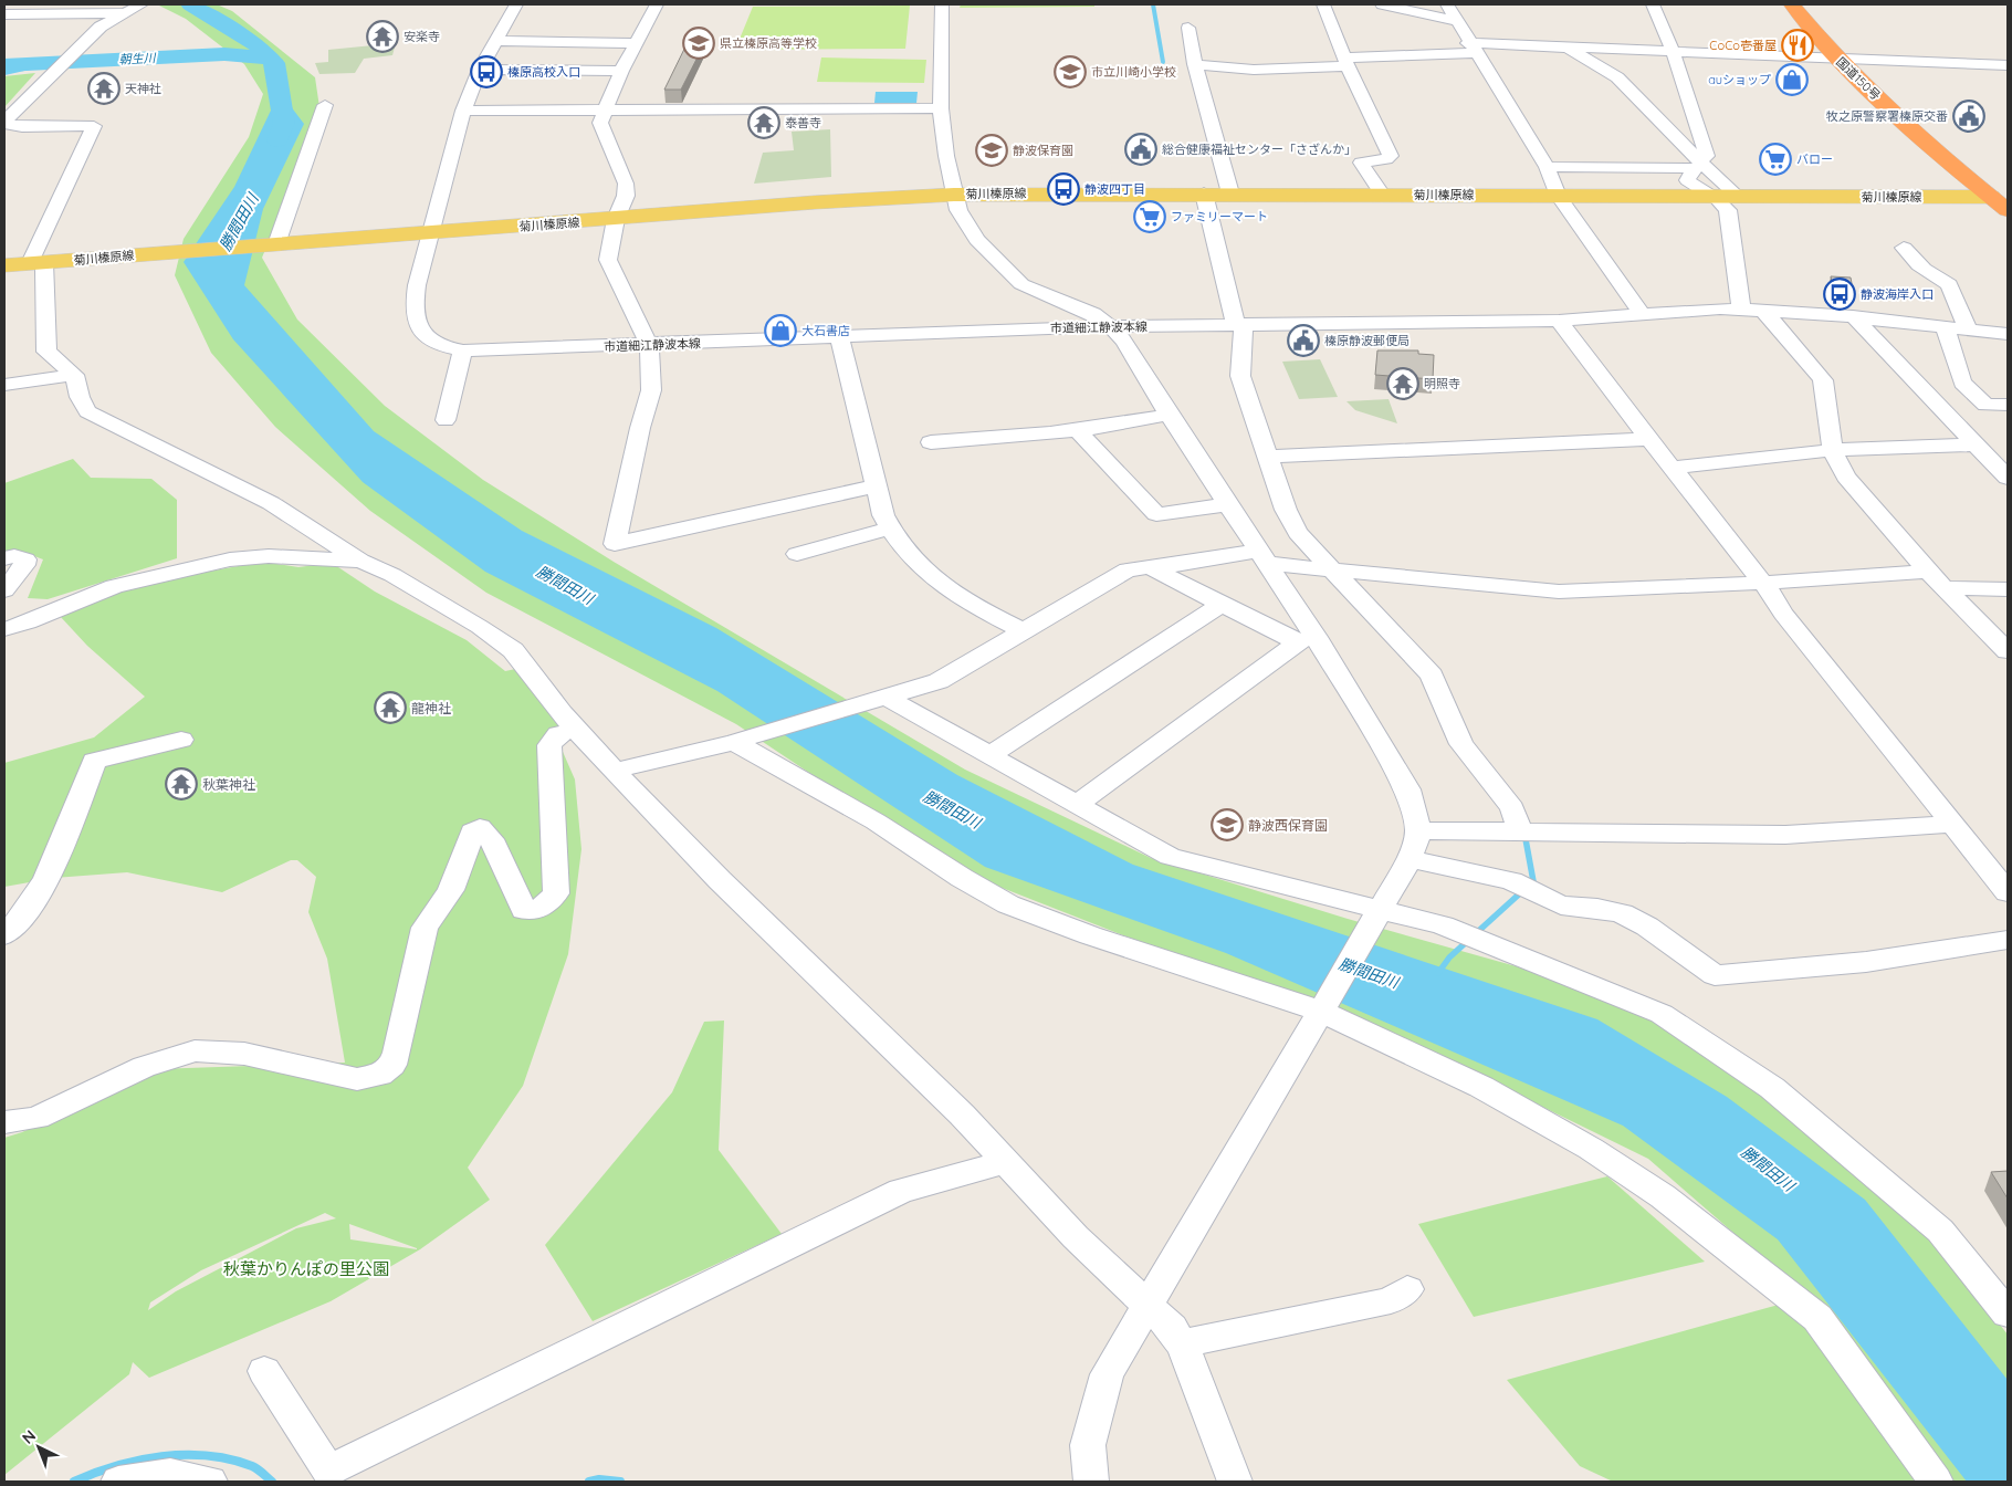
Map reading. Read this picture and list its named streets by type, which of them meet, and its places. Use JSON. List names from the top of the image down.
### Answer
{
  "streets": {
    "highway": ["国道150号"],
    "main road": ["菊川榛原線"],
    "street": ["市道細江静波本線"]
  },
  "crossings": [
    ["国道150号", "菊川榛原線"],
    ["菊川榛原線", "市道細江静波本線"]
  ],
  "water": ["朝生川", "勝間田川"],
  "parks": ["秋葉かりんぽの里公園"],
  "places": {
    "temple": [
      "安楽寺",
      "天神社",
      "泰善寺",
      "明照寺",
      "龍神社",
      "秋葉神社"
    ],
    "school or university": [
      "県立榛原高等学校",
      "市立川崎小学校",
      "静波保育園",
      "静波西保育園"
    ],
    "restaurant": ["CoCo壱番屋"],
    "bus stop": ["榛原高校入口", "静波四丁目", "静波海岸入口"],
    "shop": ["auショップ", "大石書店"],
    "public building": ["牧之原警察署榛原交番", "総合健康福祉センター「さざんか」", "榛原静波郵便局"],
    "supermarket": ["バロー", "ファミリーマート"]
  },
  "north": "top left"
}
